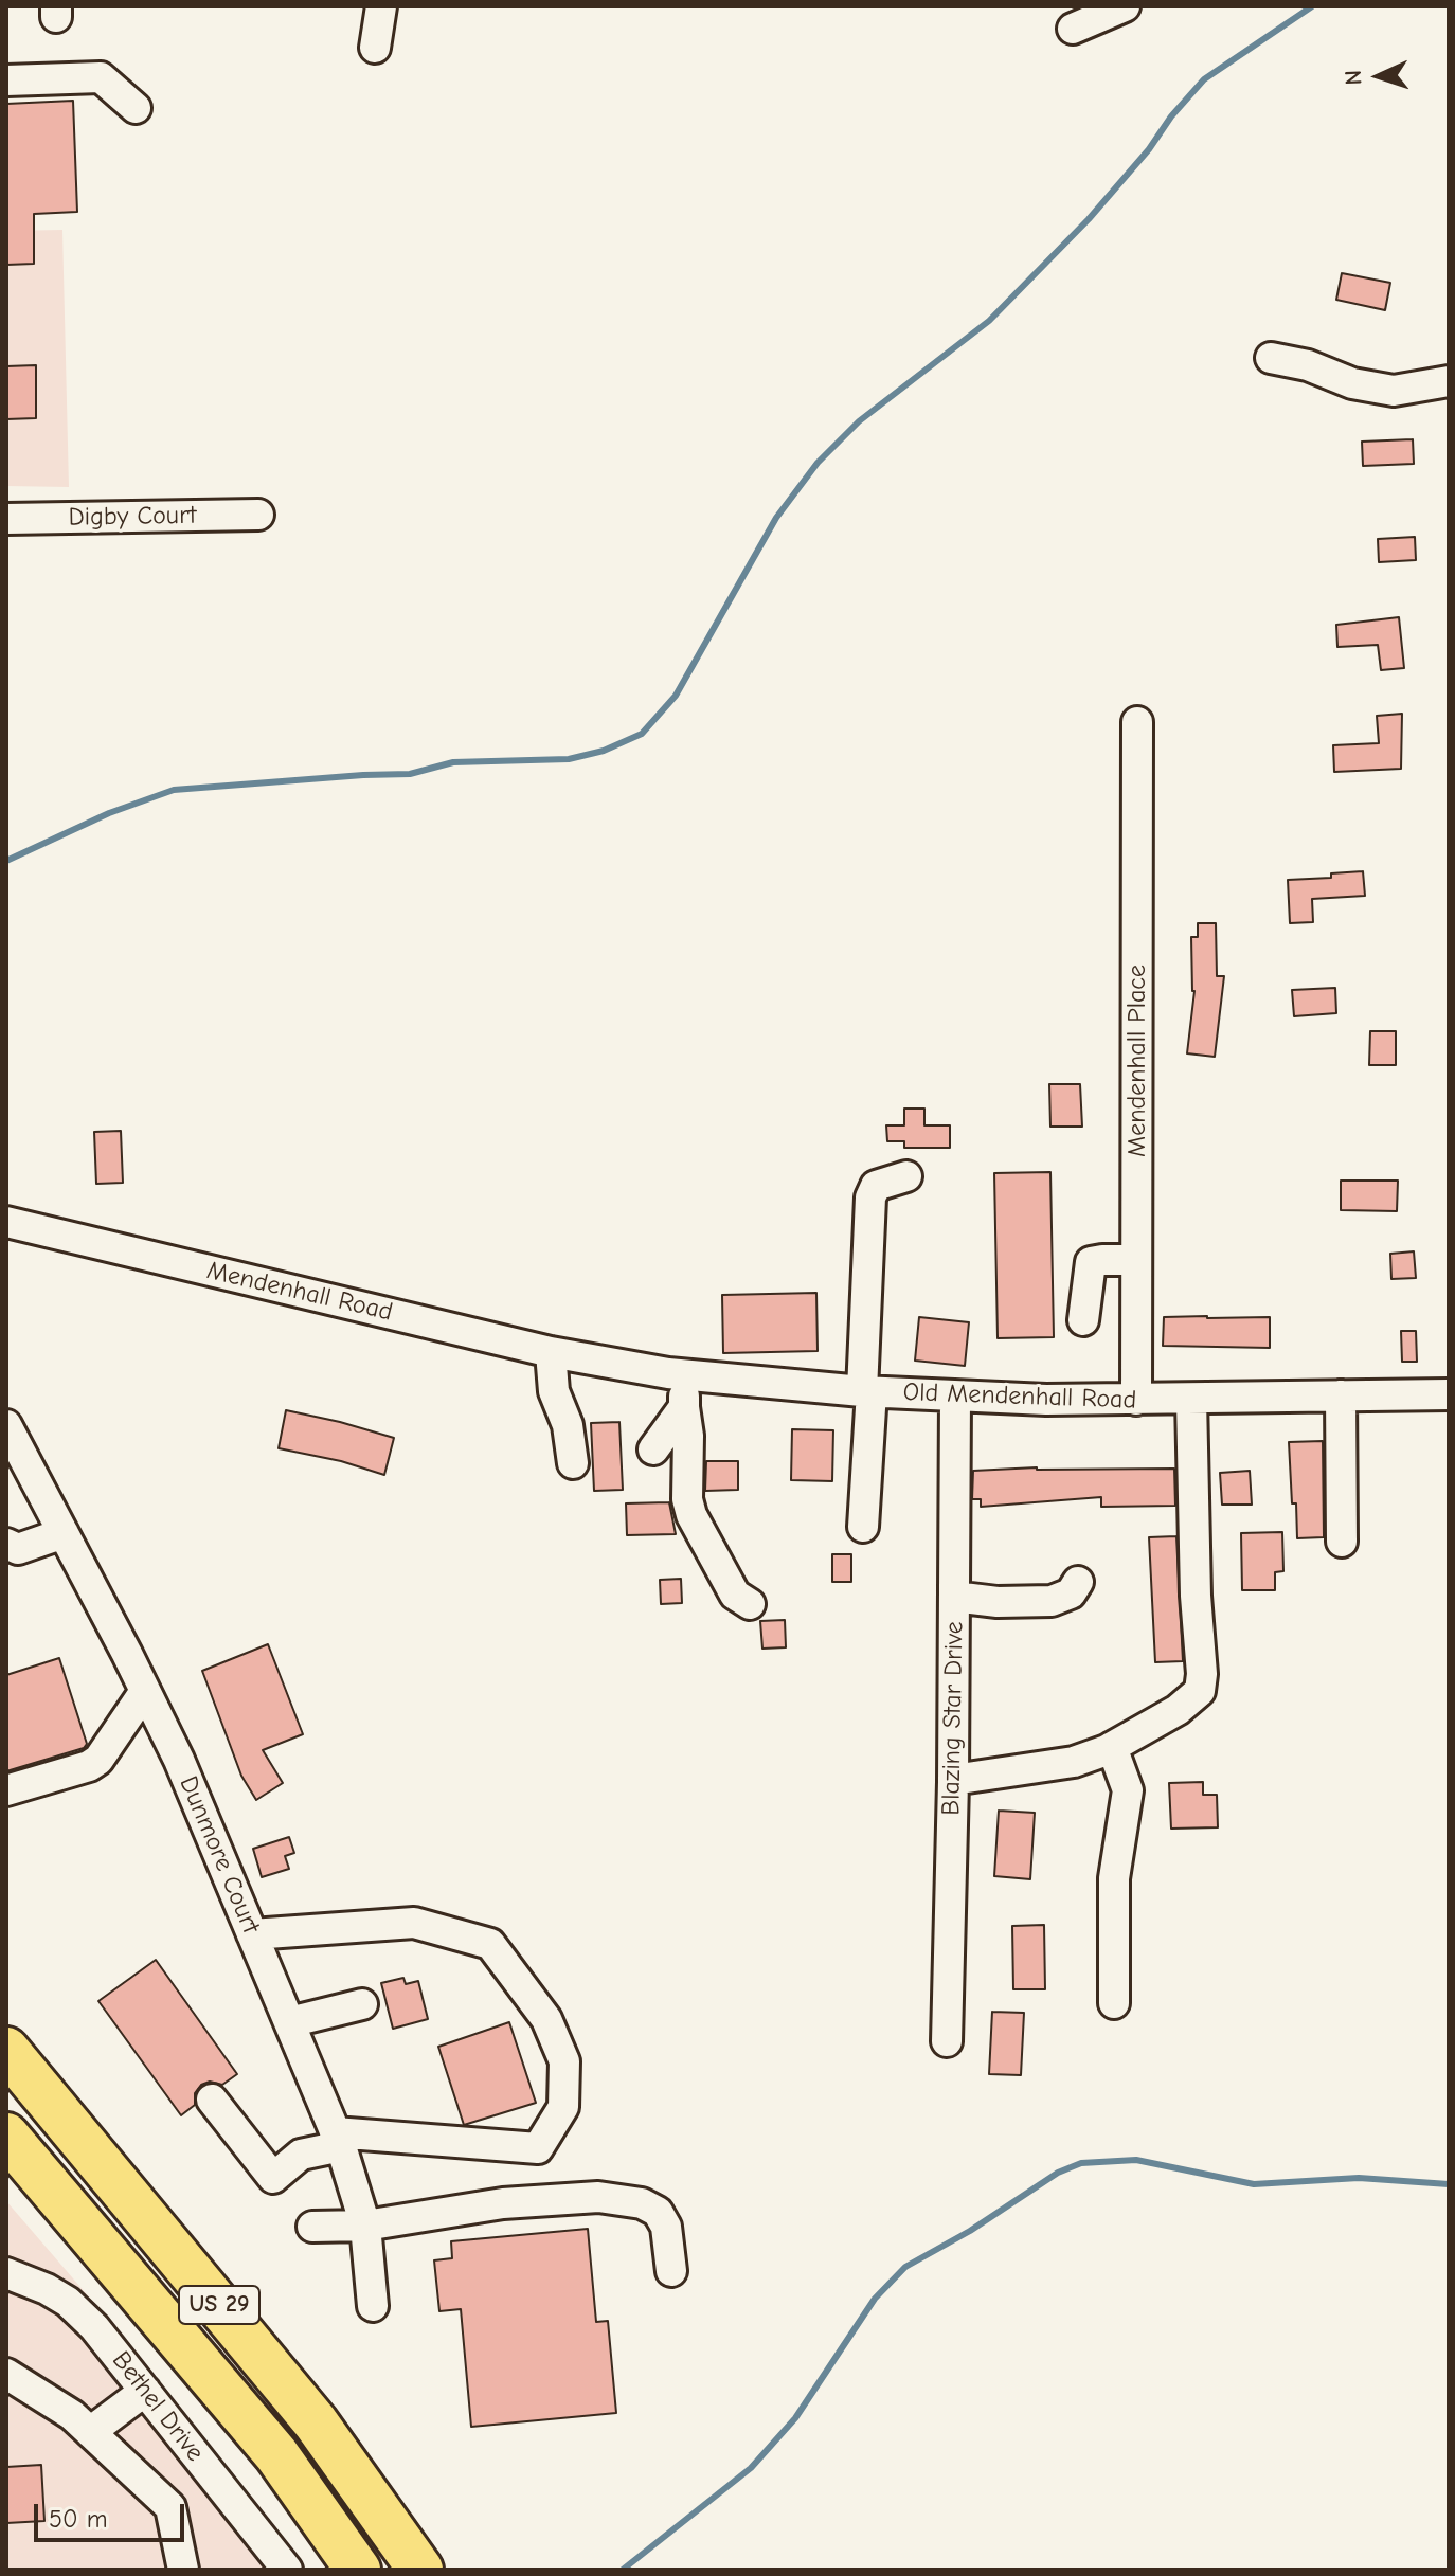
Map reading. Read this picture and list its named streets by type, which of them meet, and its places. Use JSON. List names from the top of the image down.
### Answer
{
  "streets": {
    "highway": ["US 29"],
    "street": [
      "Digby Court",
      "Mendenhall Place",
      "Mendenhall Road",
      "Old Mendenhall Road",
      "Blazing Star Drive",
      "Dunmore Court",
      "Bethel Drive"
    ]
  },
  "crossings": [
    ["Mendenhall Place", "Old Mendenhall Road"],
    ["Mendenhall Road", "Old Mendenhall Road"],
    ["Old Mendenhall Road", "Blazing Star Drive"]
  ],
  "scale_bar": "50 m",
  "north": "left"
}
